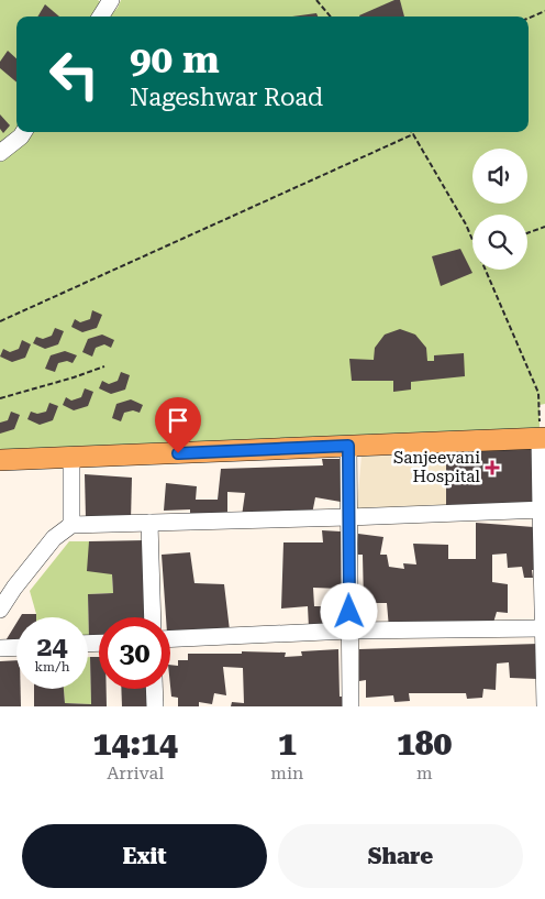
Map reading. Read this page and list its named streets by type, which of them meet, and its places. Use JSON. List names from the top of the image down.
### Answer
{
  "places": {
    "health": ["Sanjeevani Hospital"]
  },
  "page": {
    "turn": ["90 m", "Nageshwar Road"],
    "speed": "24 km/h",
    "limit": "30",
    "eta": [
      "14:14",
      "Arrival",
      "1",
      "min",
      "180",
      "m"
    ],
    "buttons": ["Exit", "Share"]
  }
}
